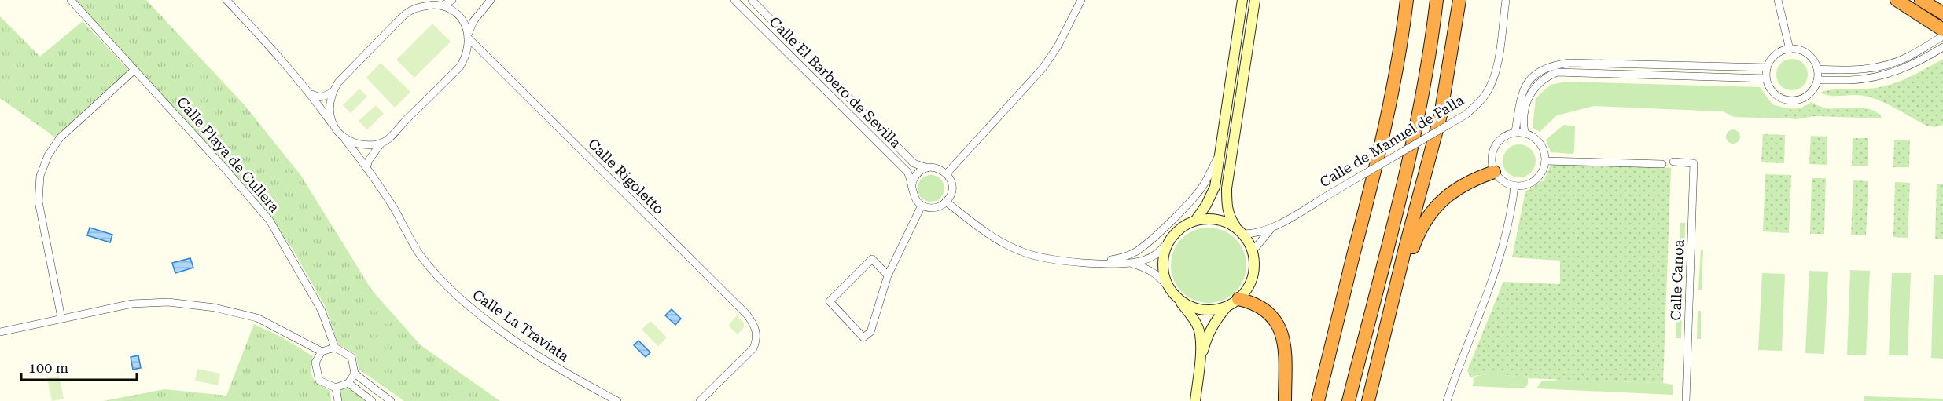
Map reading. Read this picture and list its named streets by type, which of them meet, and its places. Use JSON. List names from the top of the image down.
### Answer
{
  "streets": {
    "street": [
      "Calle El Barbero de Sevilla",
      "Calle de Manuel de Falla",
      "Calle Playa de Cullera",
      "Calle Rigoletto",
      "Calle Canoa",
      "Calle La Traviata"
    ]
  },
  "scale_bar": "100 m"
}
